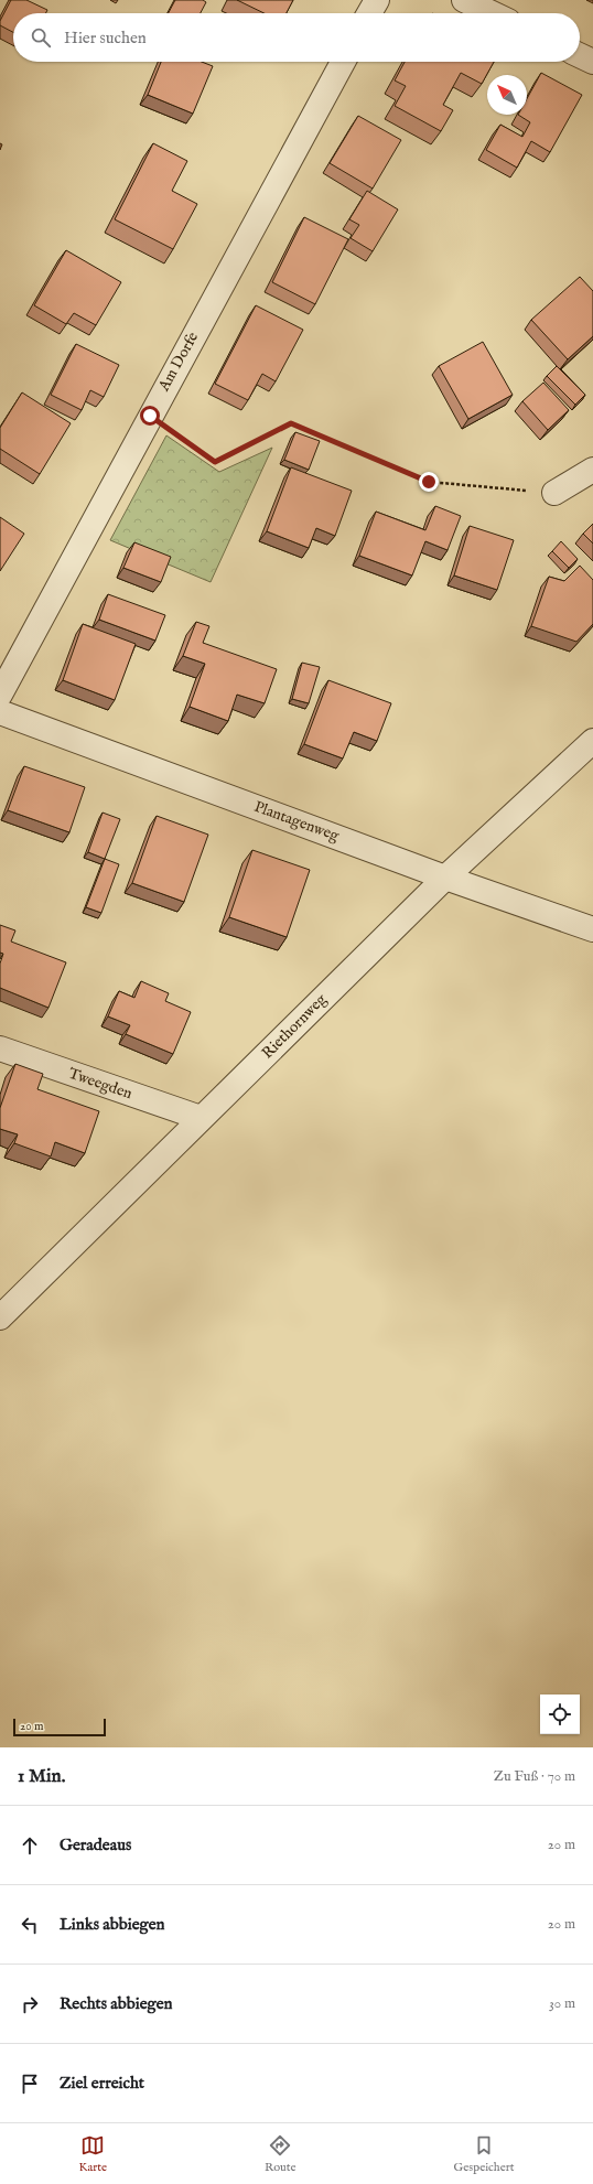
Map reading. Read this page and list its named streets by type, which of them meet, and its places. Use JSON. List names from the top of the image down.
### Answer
{
  "streets": {
    "street": [
      "Am Dorfe",
      "Plantagenweg",
      "Riethornweg",
      "Tweegden"
    ]
  },
  "crossings": [
    ["Plantagenweg", "Riethornweg"],
    ["Riethornweg", "Tweegden"]
  ],
  "scale_bar": "20 m",
  "north": "top left",
  "page": {
    "search": "Hier suchen",
    "scale": "20 m",
    "heading": ["1 Min.", "Zu Fuß · 70 m"],
    "list": [
      ["Geradeaus", "20 m"],
      ["Links abbiegen", "20 m"],
      ["Rechts abbiegen", "30 m"],
      "Ziel erreicht"
    ],
    "nav": ["Karte", "Route", "Gespeichert"]
  }
}
